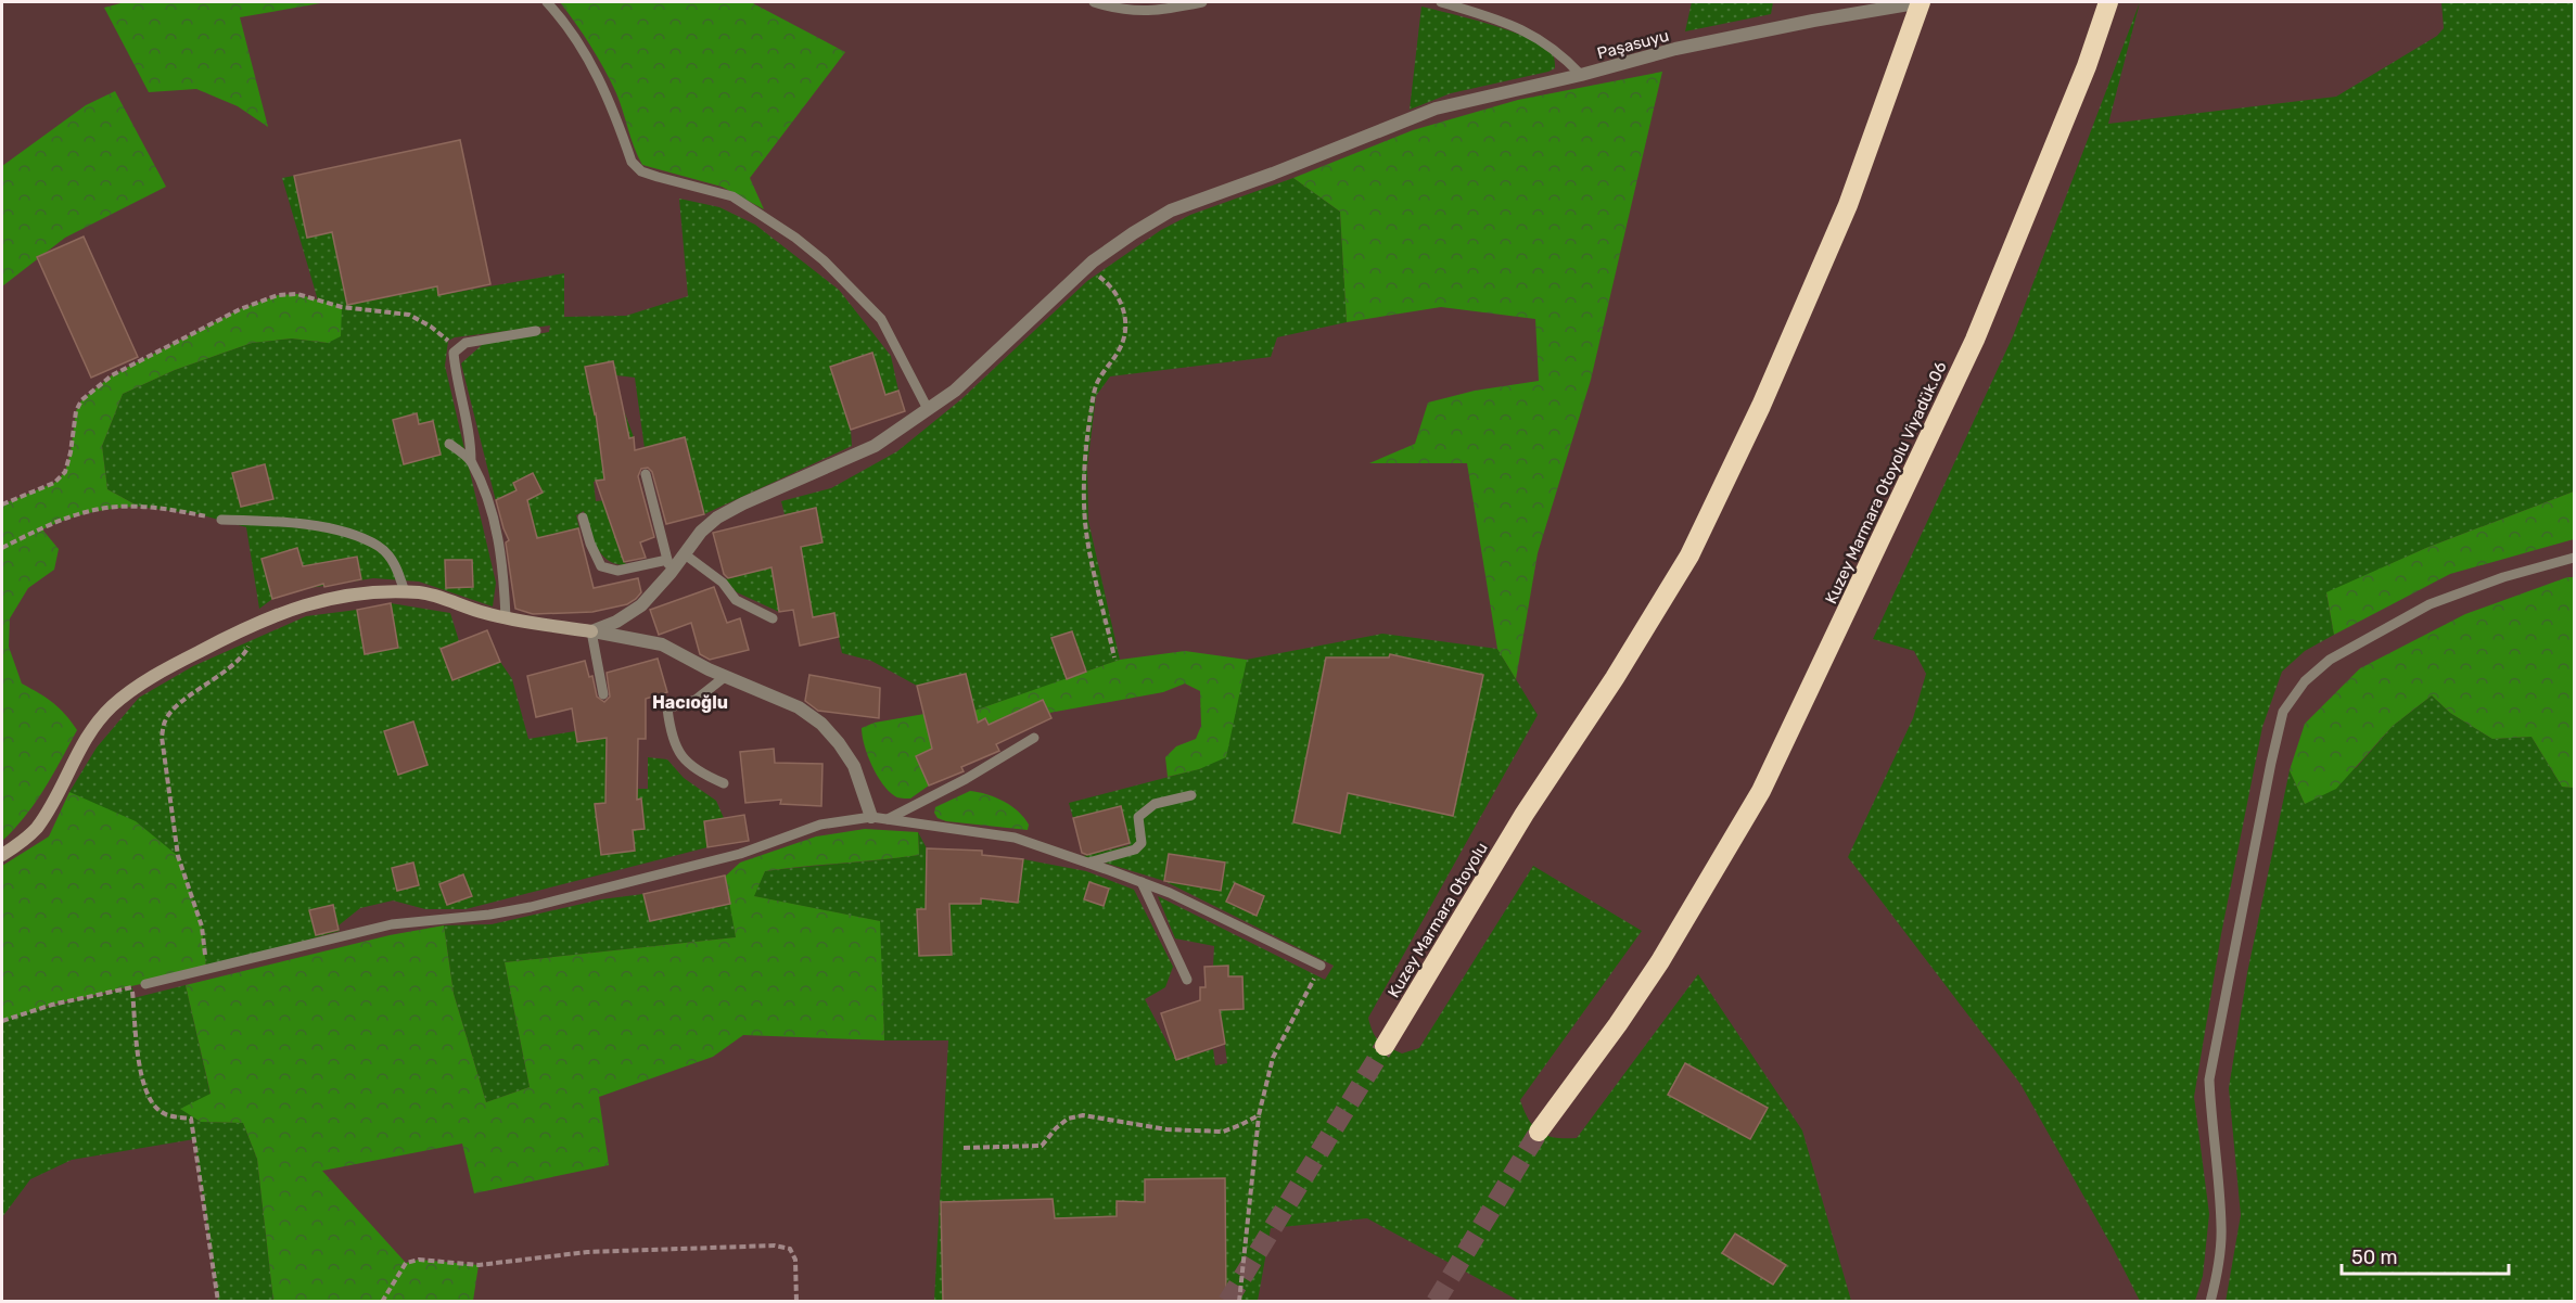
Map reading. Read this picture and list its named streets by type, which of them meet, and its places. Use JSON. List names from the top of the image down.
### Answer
{
  "streets": {
    "highway": ["Kuzey Marmara Otoyolu Viyadük.06", "Kuzey Marmara Otoyolu"],
    "street": ["Paşasuyu"]
  },
  "crossings": [
    ["Paşasuyu", "Kuzey Marmara Otoyolu"]
  ],
  "districts": ["Hacıoğlu"],
  "scale_bar": "50 m"
}
